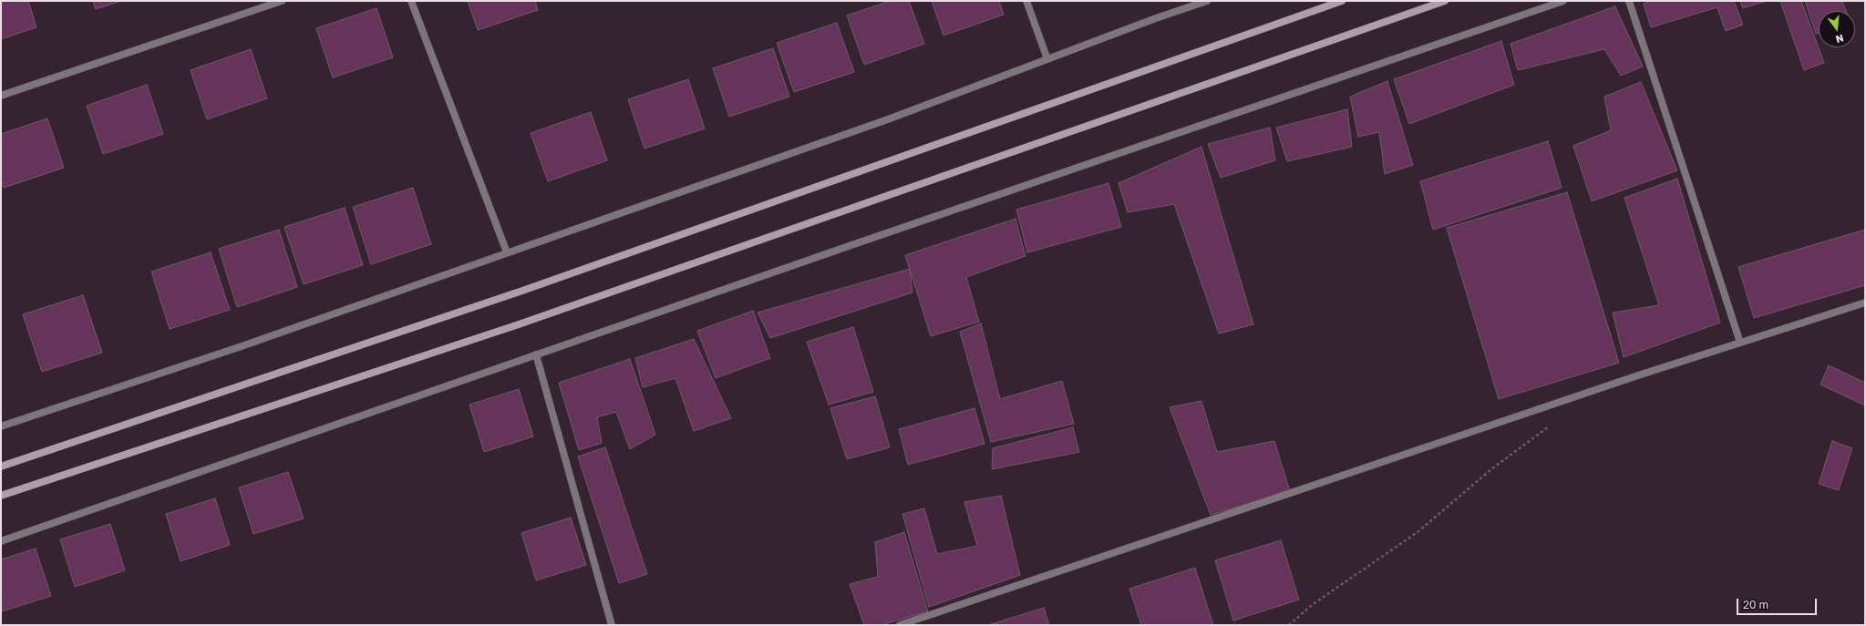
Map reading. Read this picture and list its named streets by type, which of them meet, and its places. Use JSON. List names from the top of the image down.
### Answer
{
  "scale_bar": "20 m",
  "north": "bottom"
}
